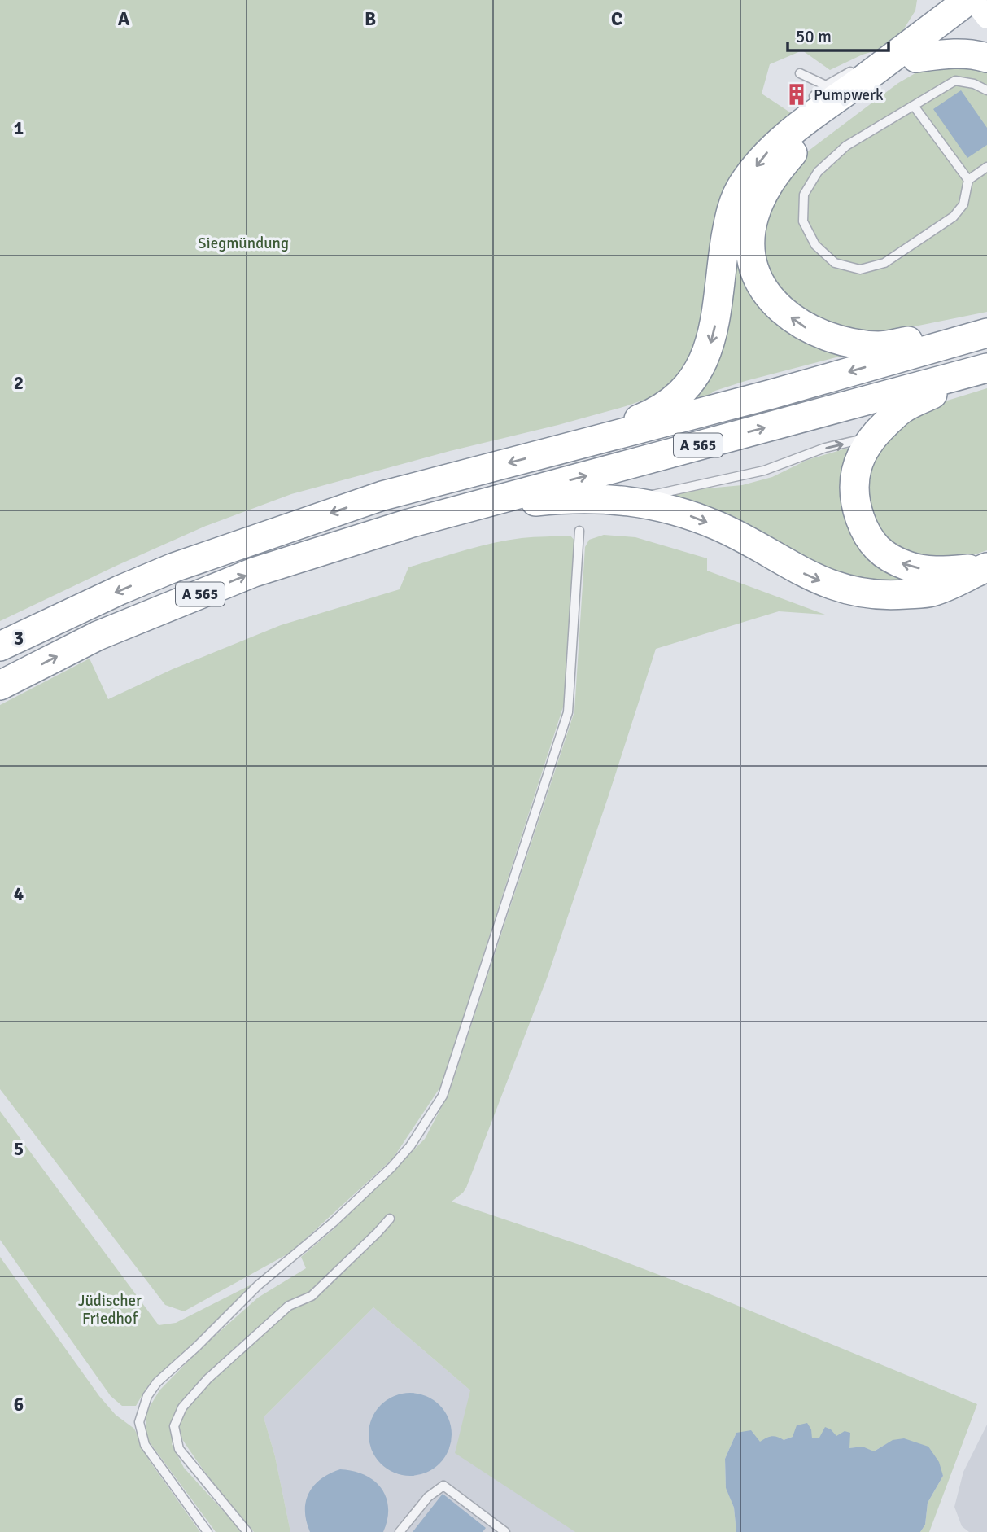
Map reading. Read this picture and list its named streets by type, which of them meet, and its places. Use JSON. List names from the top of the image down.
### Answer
{
  "streets": {
    "highway": ["A 565"]
  },
  "parks": ["Siegmündung", "Jüdischer Friedhof"],
  "places": {
    "building": ["Pumpwerk"]
  },
  "scale_bar": "50 m",
  "grid": {
    "columns": ["A", "B", "C"],
    "rows": [
      "1",
      "2",
      "3",
      "4",
      "5",
      "6"
    ]
  }
}
